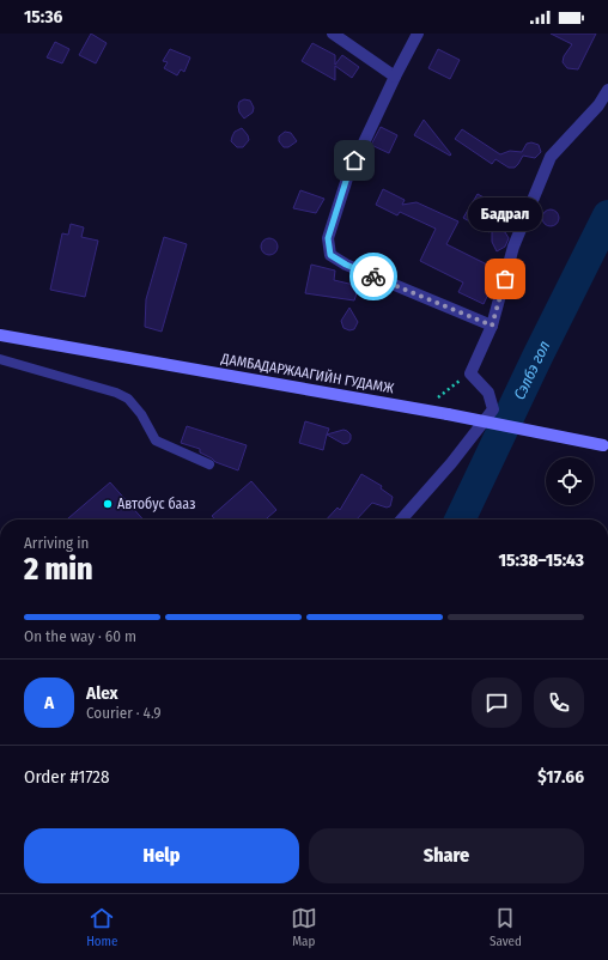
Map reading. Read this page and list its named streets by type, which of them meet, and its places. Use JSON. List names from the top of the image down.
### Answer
{
  "streets": {
    "main road": ["ДАМБАДАРЖААГИЙН ГУДАМЖ"]
  },
  "water": ["Сэлбэ гол"],
  "places": ["Бадрал", "Автобус бааз"],
  "page": {
    "status": "15:36",
    "bubble": "Бадрал",
    "heading": ["2 min", "Arriving in", "15:38–15:43"],
    "panel": [
      "Alex",
      "Courier · 4.9",
      "Order #1728",
      "$17.66"
    ],
    "bar": "On the way · 60 m",
    "round": "A",
    "buttons": ["Help", "Share"],
    "tabs": ["Home", "Map", "Saved"]
  }
}
